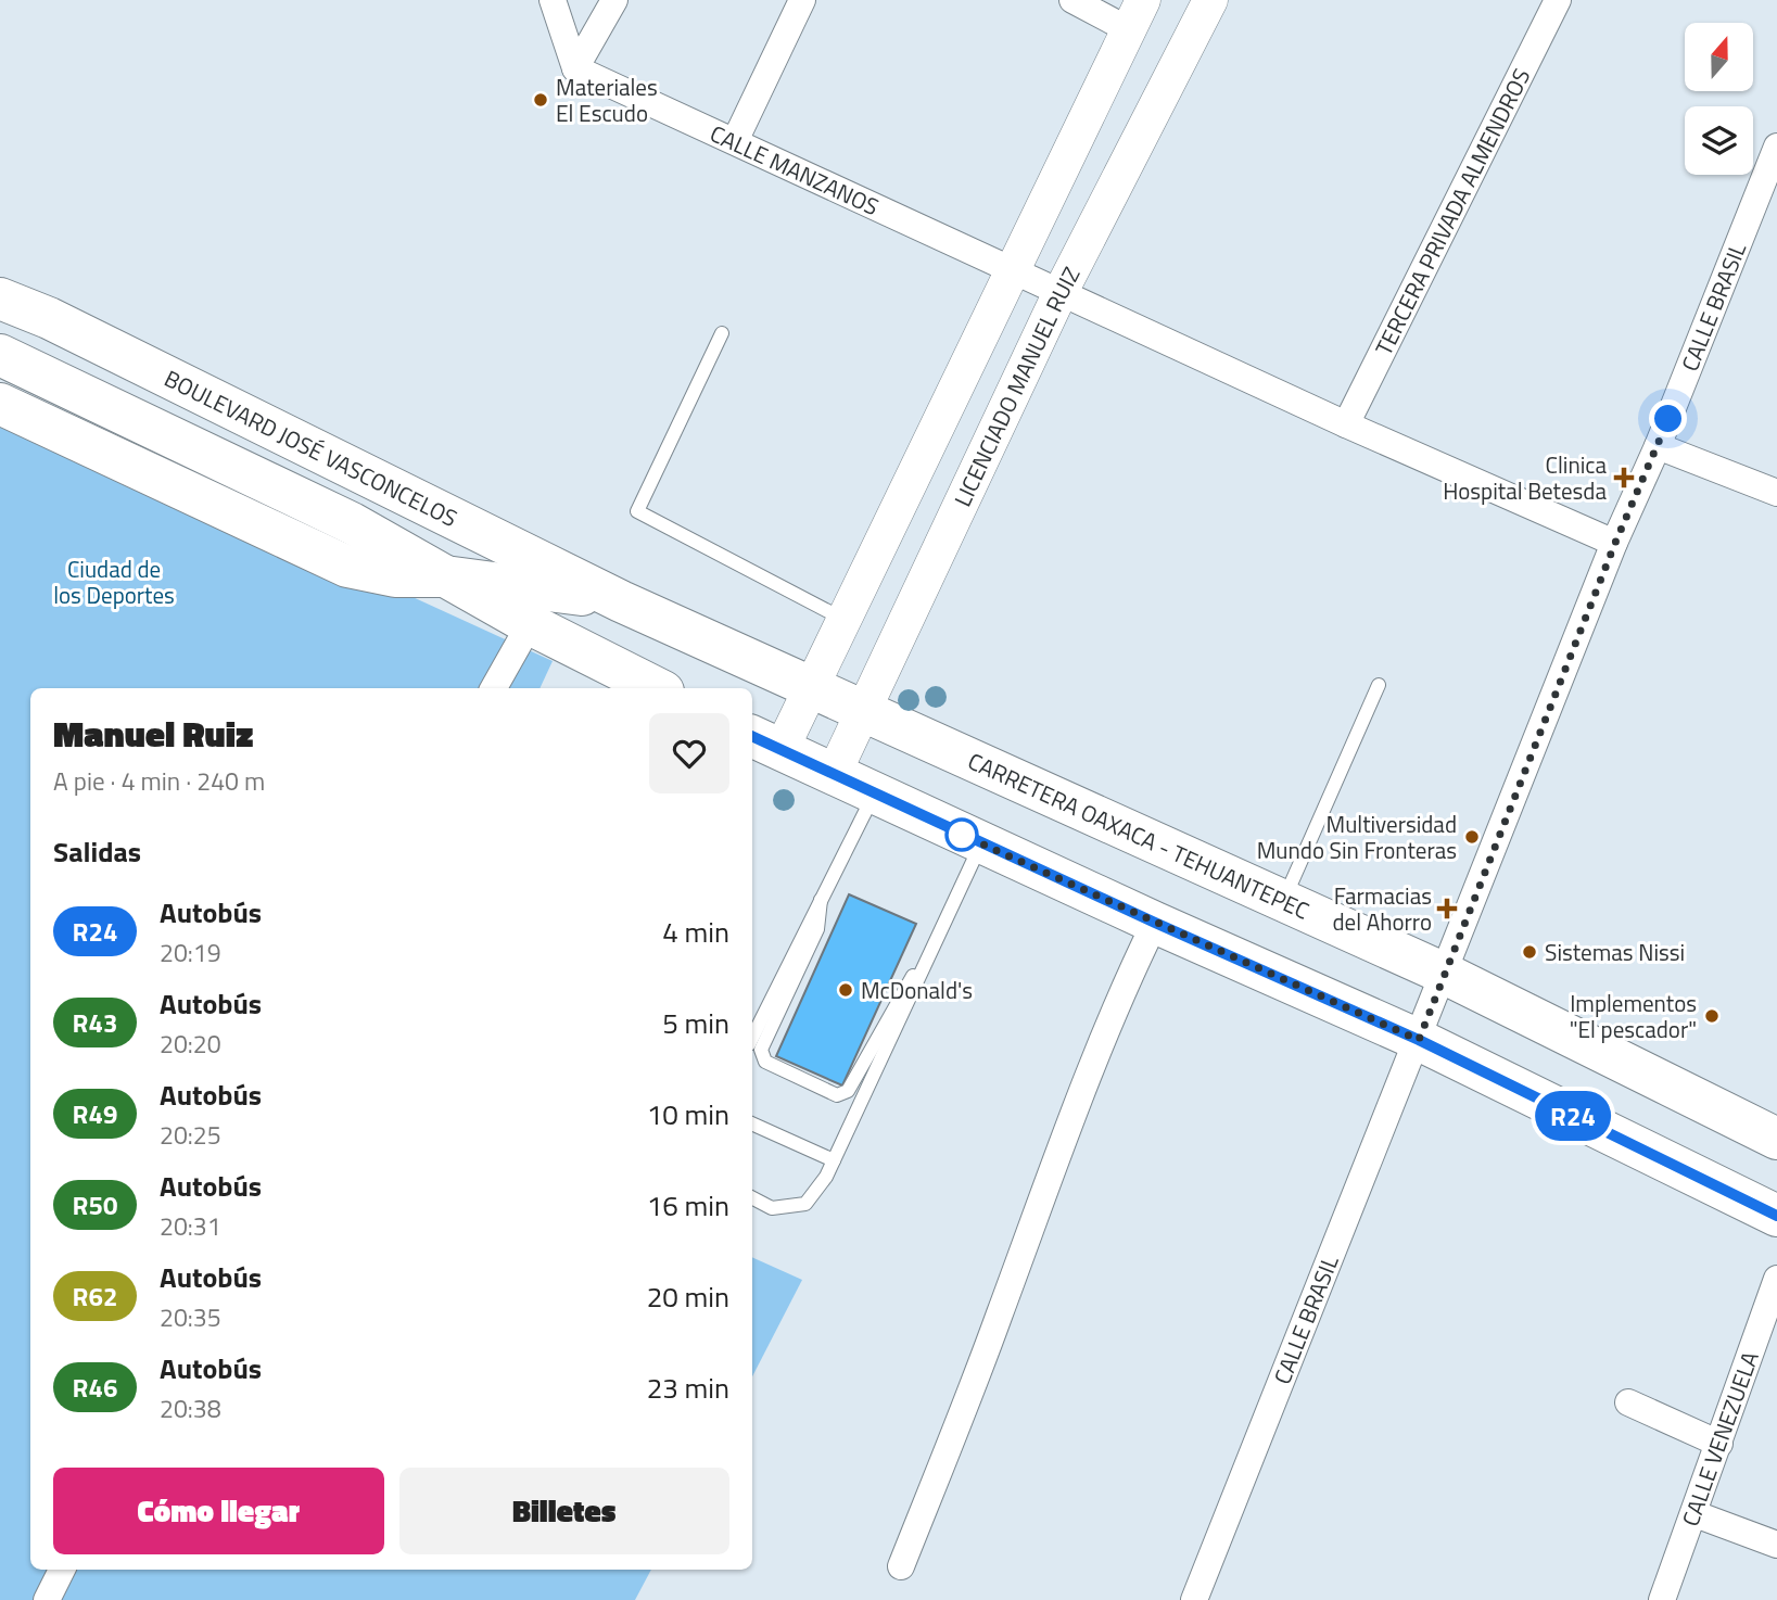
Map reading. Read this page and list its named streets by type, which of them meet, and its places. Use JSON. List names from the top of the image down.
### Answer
{
  "streets": {
    "main road": ["BOULEVARD JOSÉ VASCONCELOS", "CARRETERA OAXACA - TEHUANTEPEC"],
    "street": [
      "CALLE MANZANOS",
      "TERCERA PRIVADA ALMENDROS",
      "CALLE BRASIL",
      "LICENCIADO MANUEL RUIZ",
      "CALLE VENEZUELA"
    ]
  },
  "crossings": [
    ["CALLE MANZANOS", "TERCERA PRIVADA ALMENDROS"],
    ["CALLE MANZANOS", "LICENCIADO MANUEL RUIZ"],
    ["CALLE BRASIL", "CARRETERA OAXACA - TEHUANTEPEC"],
    ["LICENCIADO MANUEL RUIZ", "CARRETERA OAXACA - TEHUANTEPEC"],
    ["BOULEVARD JOSÉ VASCONCELOS", "CARRETERA OAXACA - TEHUANTEPEC"]
  ],
  "parks": ["Ciudad de los Deportes"],
  "places": {
    "other": [
      "Materiales El Escudo",
      "Multiversidad Mundo Sin Fronteras",
      "Sistemas Nissi",
      "McDonald's",
      "Implementos \"El pescador\""
    ],
    "health": ["Clinica Hospital Betesda", "Farmacias del Ahorro"]
  },
  "lines": ["bus line R24"],
  "north": "top",
  "page": {
    "on_map": "R24",
    "heading": [
      ["Manuel Ruiz", "A pie · 4 min · 240 m"],
      "Salidas"
    ],
    "list": [
      {
        "mark": "R24",
        "name": "Autobús",
        "note": "20:19",
        "value": "4 min"
      },
      {
        "mark": "R43",
        "name": "Autobús",
        "note": "20:20",
        "value": "5 min"
      },
      {
        "mark": "R49",
        "name": "Autobús",
        "note": "20:25",
        "value": "10 min"
      },
      {
        "mark": "R50",
        "name": "Autobús",
        "note": "20:31",
        "value": "16 min"
      },
      {
        "mark": "R62",
        "name": "Autobús",
        "note": "20:35",
        "value": "20 min"
      },
      {
        "mark": "R46",
        "name": "Autobús",
        "note": "20:38",
        "value": "23 min"
      }
    ],
    "buttons": ["Cómo llegar", "Billetes"]
  }
}
